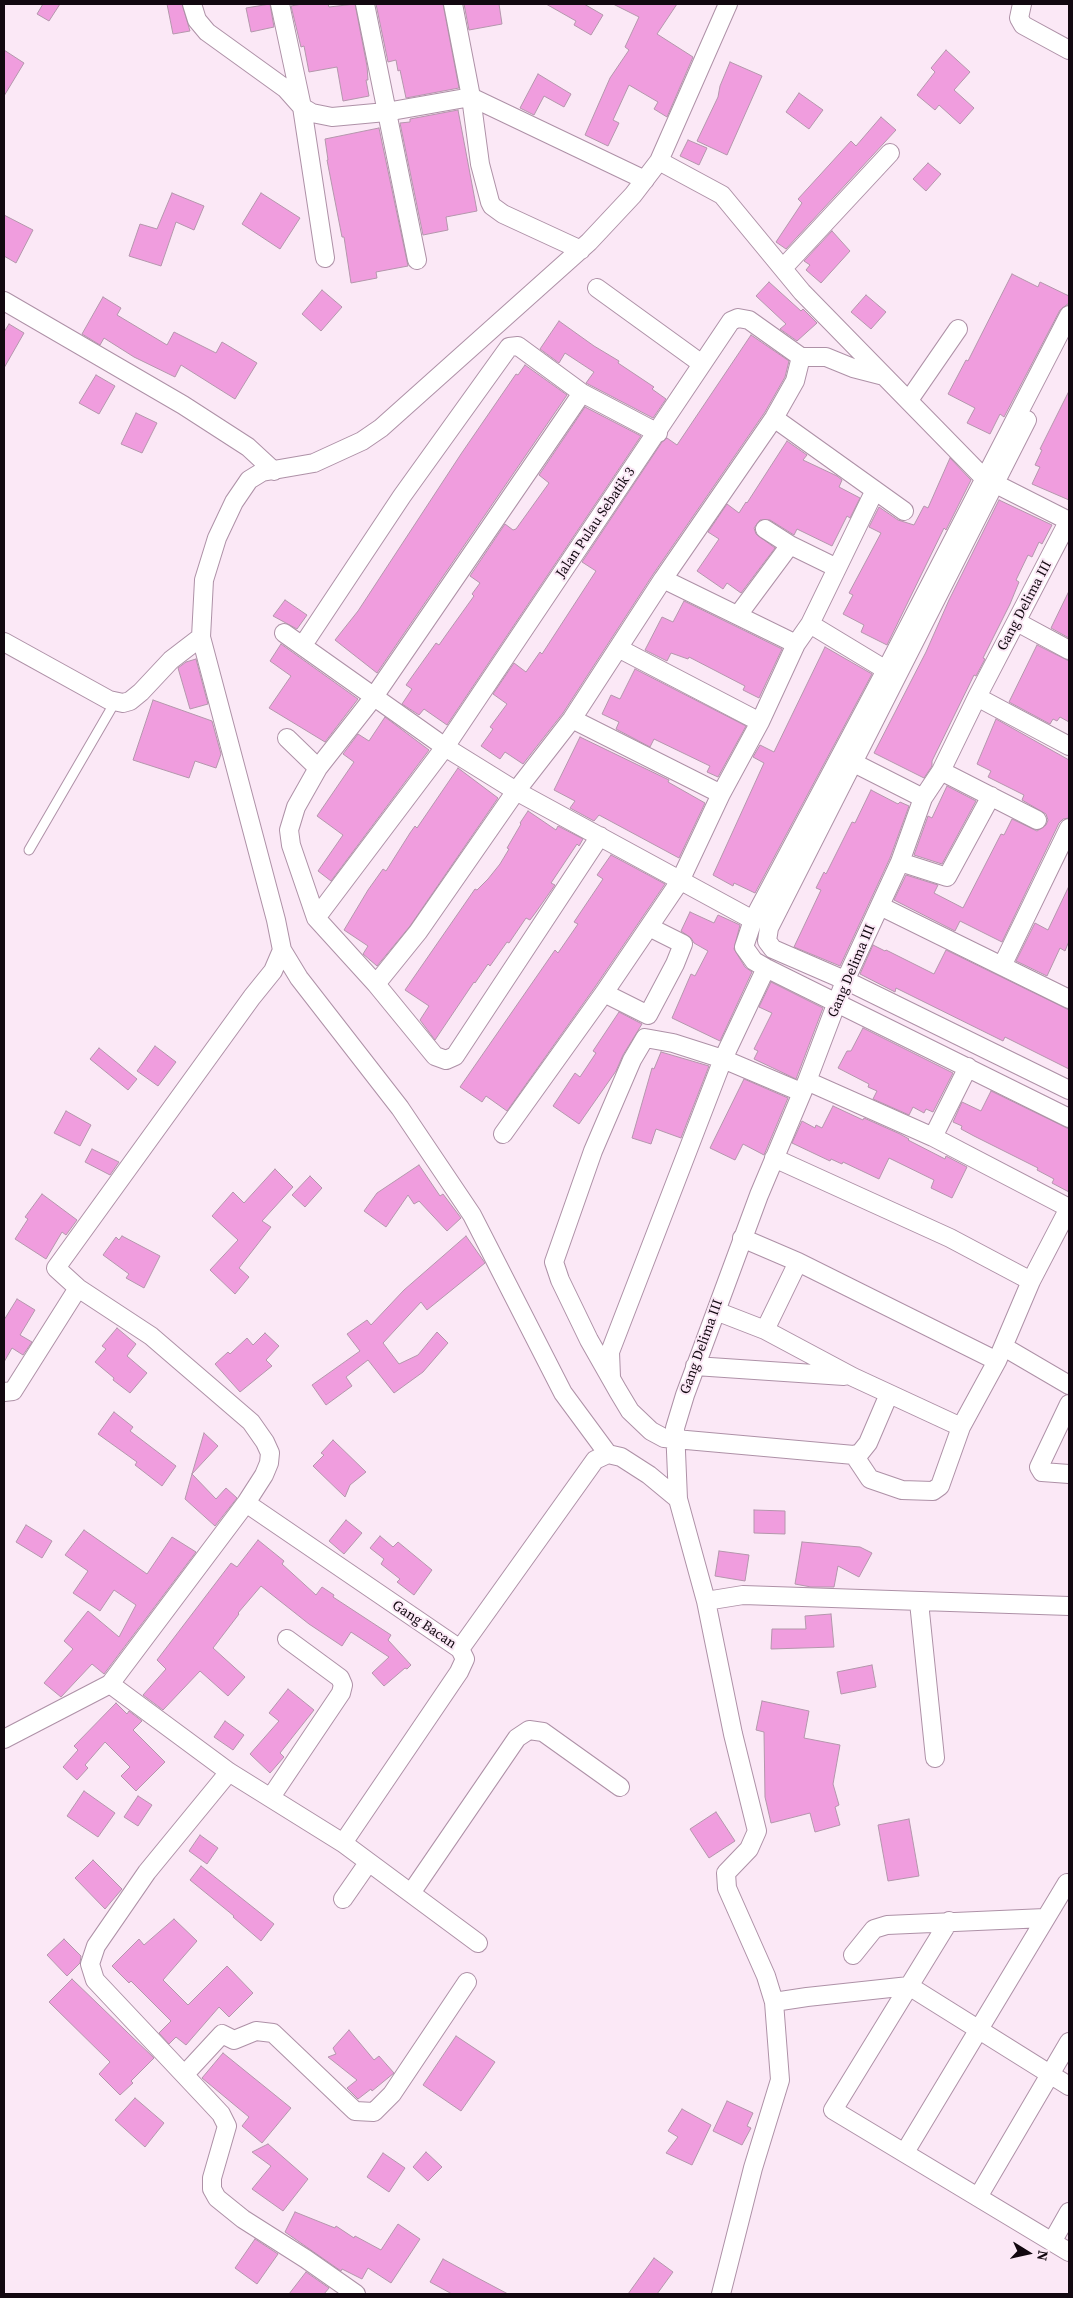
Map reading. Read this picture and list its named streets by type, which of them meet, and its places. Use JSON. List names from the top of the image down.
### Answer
{
  "streets": {
    "street": ["Jalan Pulau Sebatik 3", "Gang Delima III", "Gang Bacan"]
  },
  "north": "right"
}
